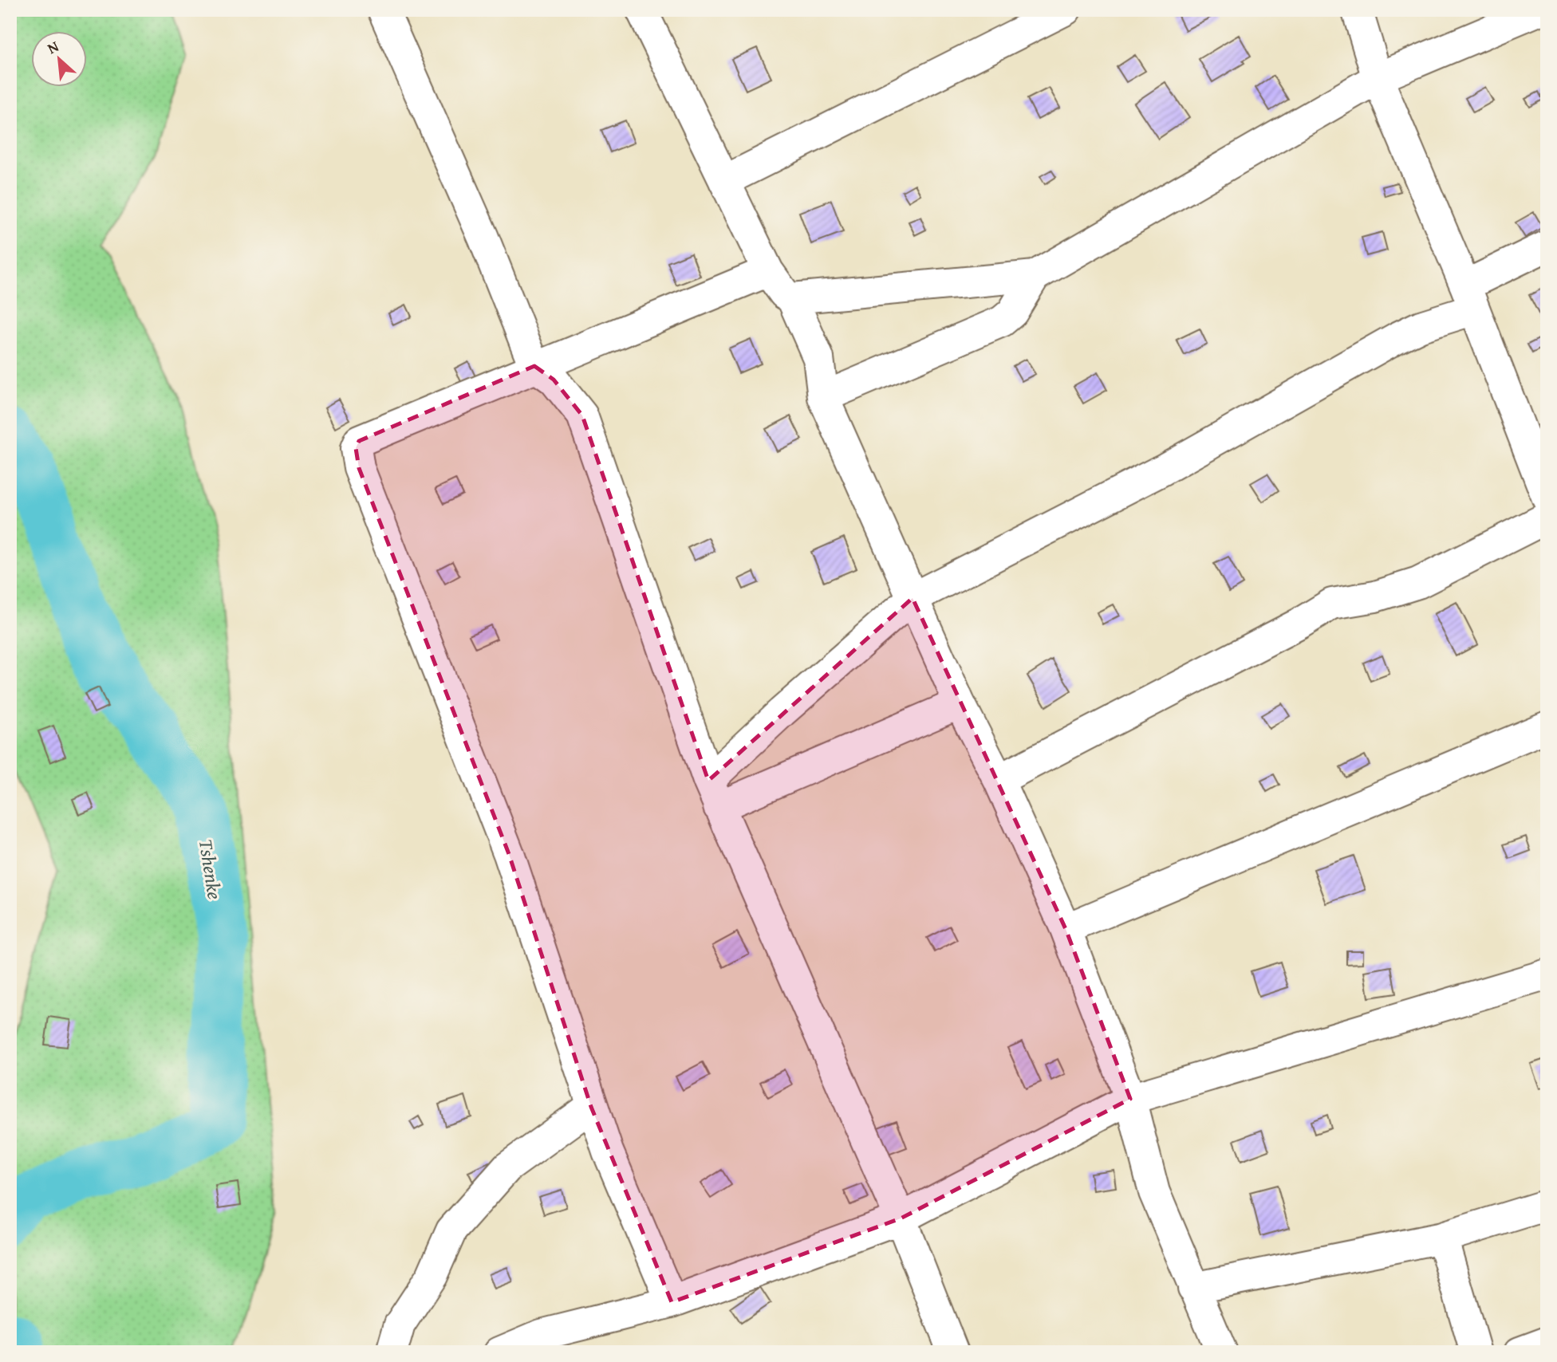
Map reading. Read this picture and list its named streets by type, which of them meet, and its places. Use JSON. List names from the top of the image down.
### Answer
{
  "water": ["Tshenke"],
  "north": "top left"
}
